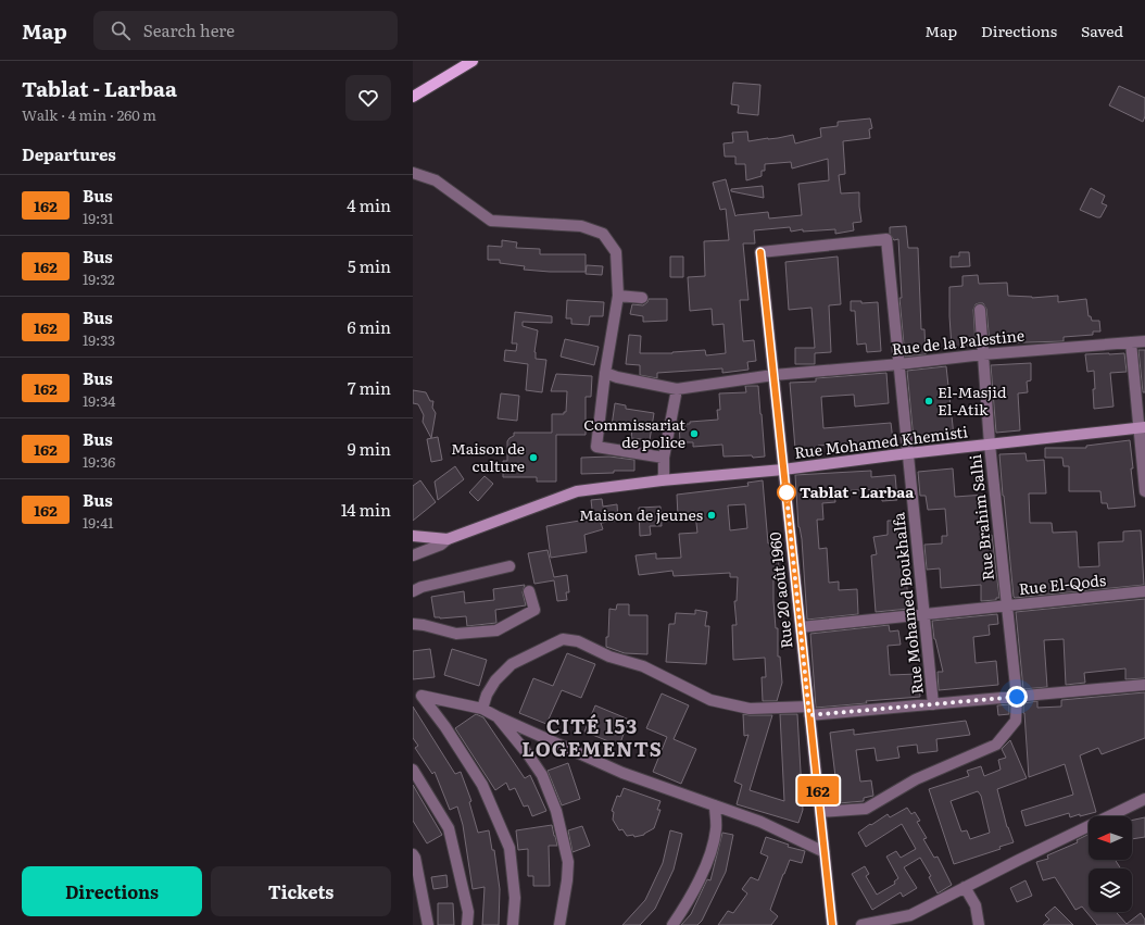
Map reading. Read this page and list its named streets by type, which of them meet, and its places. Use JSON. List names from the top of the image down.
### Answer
{
  "streets": {
    "main road": ["Rue Mohamed Khemisti"],
    "street": [
      "Rue de la Palestine",
      "Rue Brahim Salhi",
      "Rue El-Qods",
      "Rue 20 août 1960",
      "Rue Mohamed Boukhalfa"
    ]
  },
  "crossings": [
    ["Rue de la Palestine", "Rue Brahim Salhi"],
    ["Rue de la Palestine", "Rue 20 août 1960"],
    ["Rue de la Palestine", "Rue Mohamed Boukhalfa"],
    ["Rue Mohamed Khemisti", "Rue Brahim Salhi"],
    ["Rue Mohamed Khemisti", "Rue 20 août 1960"],
    ["Rue Mohamed Khemisti", "Rue Mohamed Boukhalfa"],
    ["Rue Brahim Salhi", "Rue El-Qods"],
    ["Rue Brahim Salhi", "Rue 20 août 1960"],
    ["Rue El-Qods", "Rue 20 août 1960"],
    ["Rue El-Qods", "Rue Mohamed Boukhalfa"],
    ["Rue 20 août 1960", "Rue Mohamed Boukhalfa"]
  ],
  "districts": ["CITÉ 153 LOGEMENTS"],
  "places": [
    "El-Masjid El-Atik",
    "Commissariat de police",
    "Maison de culture",
    "Tablat - Larbaa",
    "Maison de jeunes"
  ],
  "lines": ["bus line 162"],
  "north": "left",
  "page": {
    "header": "Map",
    "search": "Search here",
    "nav": ["Map", "Directions", "Saved"],
    "heading": [
      ["Tablat - Larbaa", "Walk · 4 min · 260 m"],
      "Departures"
    ],
    "on_map": "162",
    "list": [
      {
        "mark": "162",
        "name": "Bus",
        "note": "19:31",
        "value": "4 min"
      },
      {
        "mark": "162",
        "name": "Bus",
        "note": "19:32",
        "value": "5 min"
      },
      {
        "mark": "162",
        "name": "Bus",
        "note": "19:33",
        "value": "6 min"
      },
      {
        "mark": "162",
        "name": "Bus",
        "note": "19:34",
        "value": "7 min"
      },
      {
        "mark": "162",
        "name": "Bus",
        "note": "19:36",
        "value": "9 min"
      },
      {
        "mark": "162",
        "name": "Bus",
        "note": "19:41",
        "value": "14 min"
      }
    ],
    "buttons": ["Directions", "Tickets"]
  }
}
